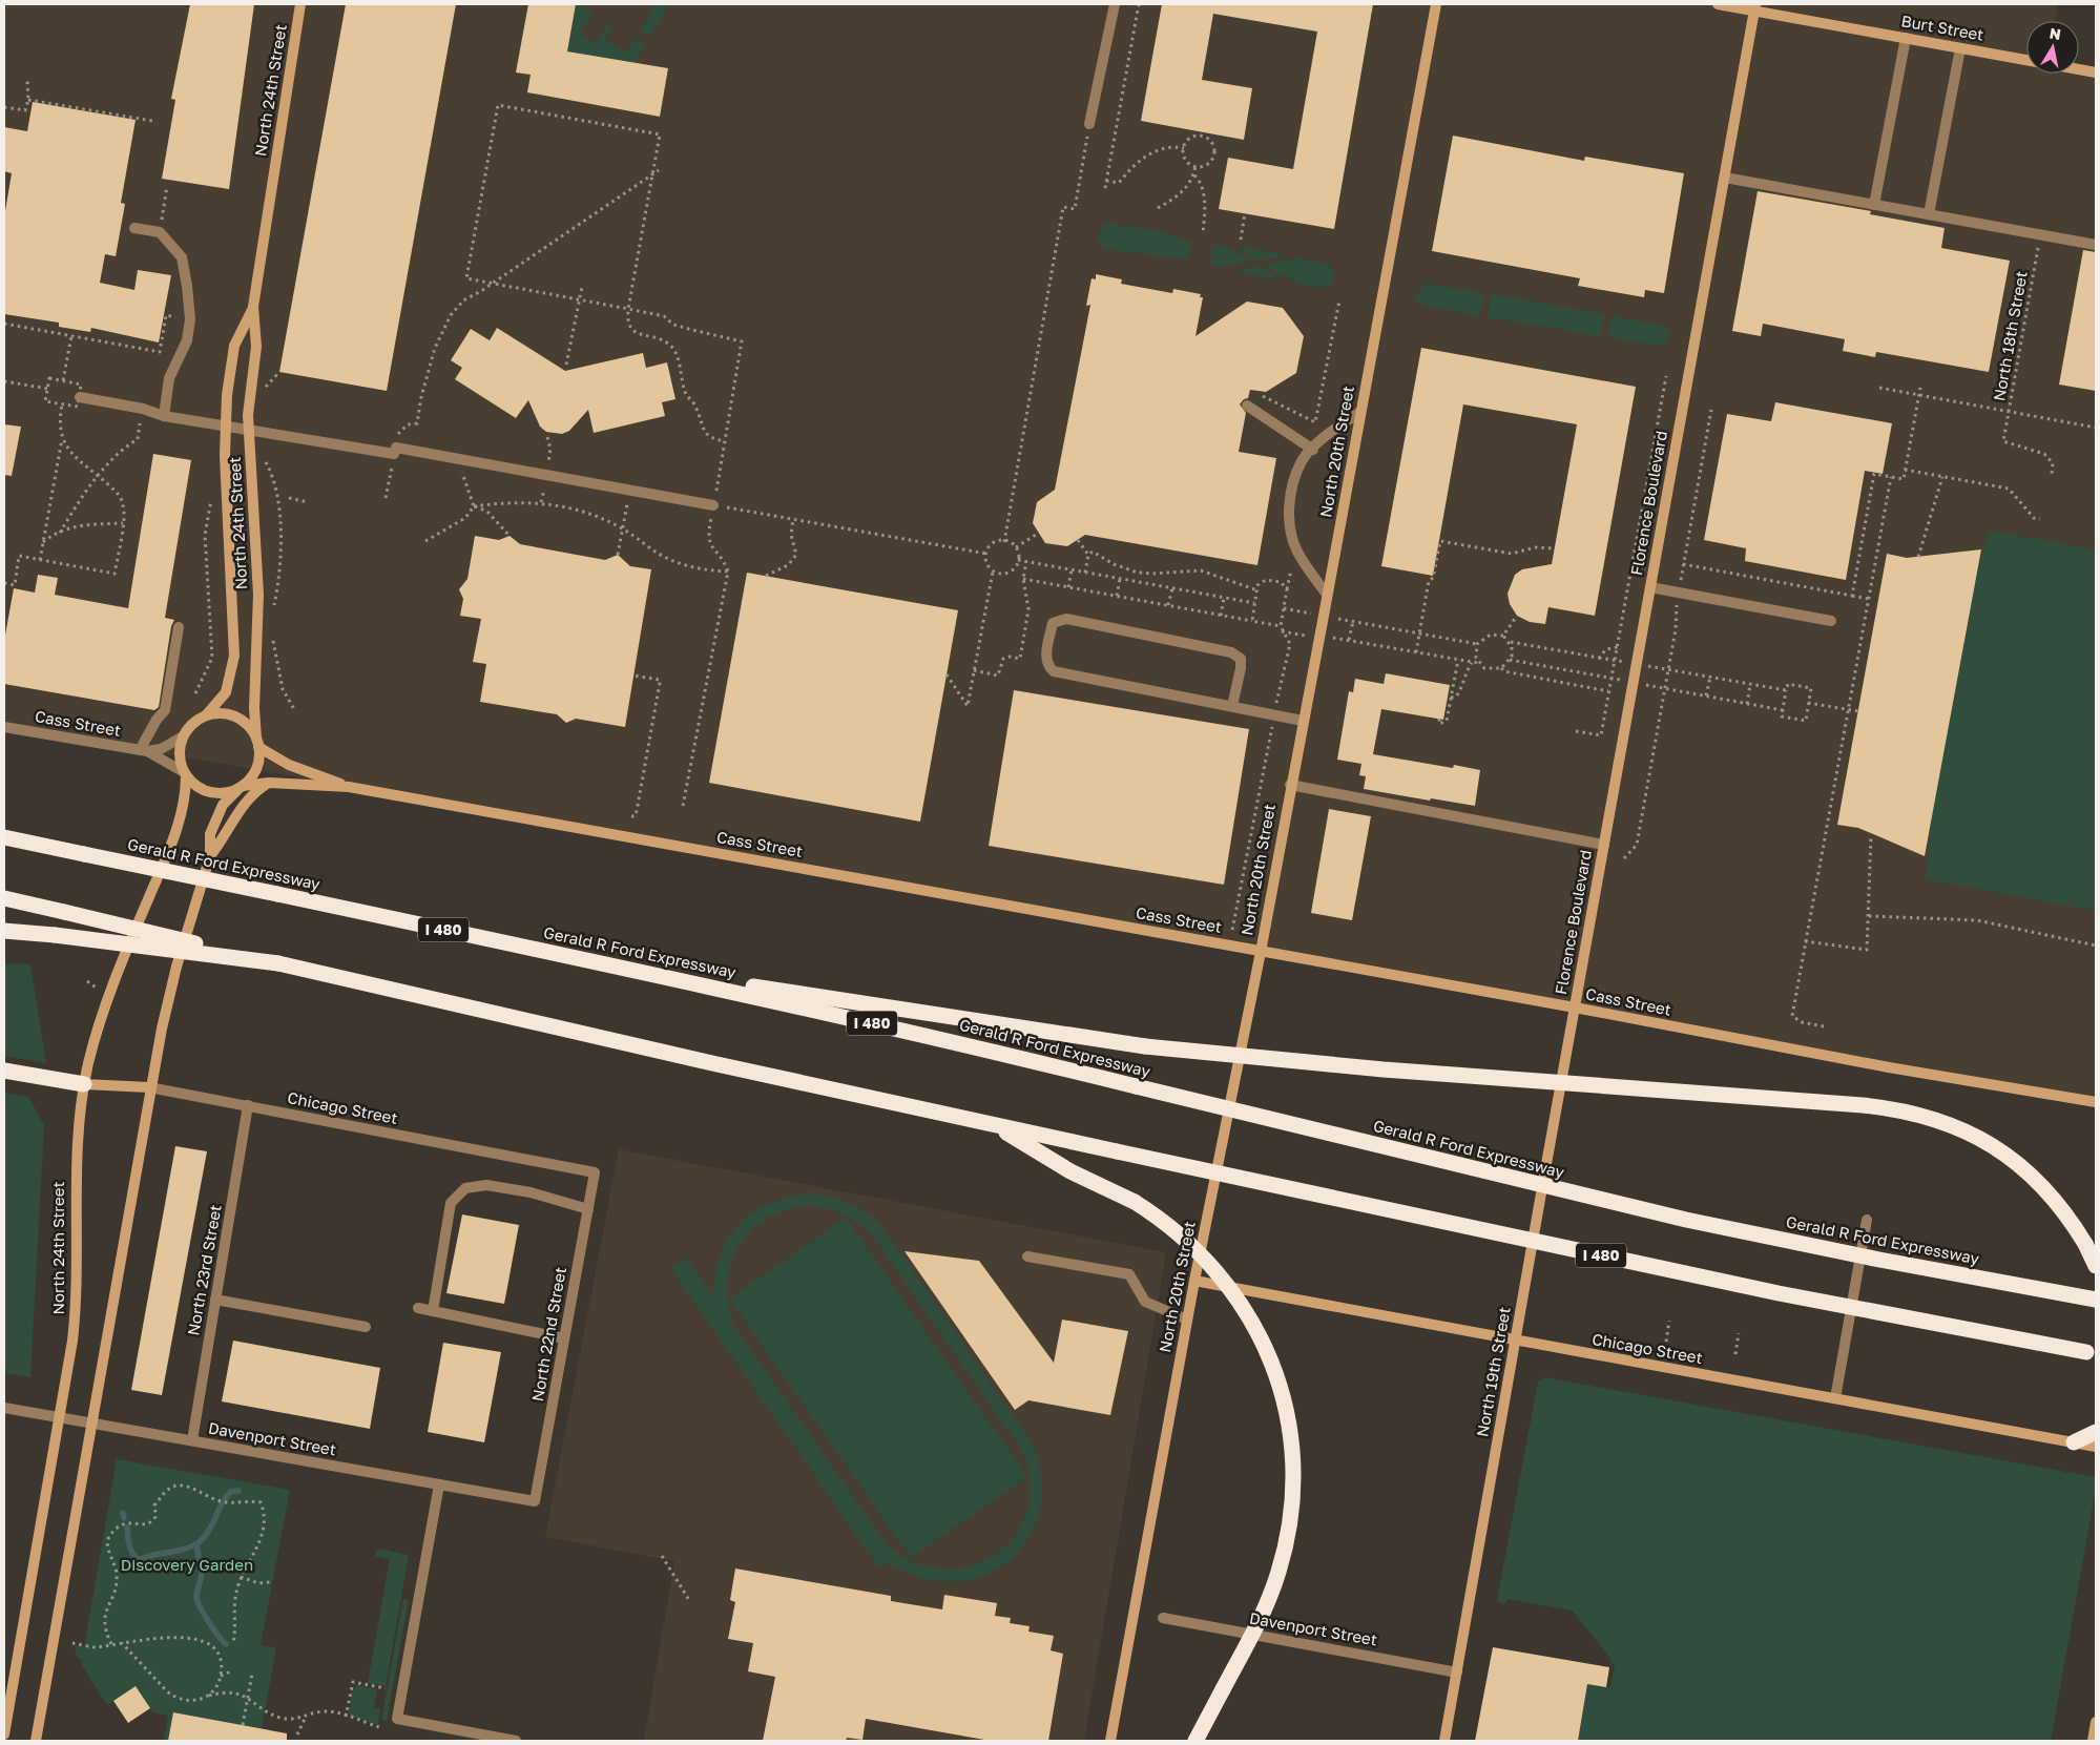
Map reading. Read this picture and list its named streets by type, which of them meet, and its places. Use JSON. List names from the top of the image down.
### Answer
{
  "streets": {
    "highway": ["Gerald R Ford Expressway", "I 480"],
    "main road": [
      "Burt Street",
      "North 24th Street",
      "North 20th Street",
      "Florence Boulevard",
      "Cass Street",
      "Chicago Street",
      "North 19th Street"
    ],
    "street": ["North 23rd Street", "North 22nd Street", "Davenport Street"],
    "path": ["North 18th Street"]
  },
  "crossings": [
    ["Burt Street", "Florence Boulevard"],
    ["North 24th Street", "Cass Street"],
    ["North 24th Street", "Chicago Street"],
    ["North 24th Street", "Davenport Street"],
    ["North 20th Street", "Cass Street"],
    ["North 20th Street", "Chicago Street"],
    ["Florence Boulevard", "Cass Street"],
    ["Florence Boulevard", "North 19th Street"],
    ["Cass Street", "North 19th Street"],
    ["Chicago Street", "North 23rd Street"],
    ["Chicago Street", "North 22nd Street"],
    ["Chicago Street", "North 19th Street"],
    ["North 23rd Street", "Davenport Street"],
    ["North 22nd Street", "Davenport Street"],
    ["North 19th Street", "Davenport Street"]
  ],
  "parks": ["Discovery Garden"],
  "north": "top"
}
